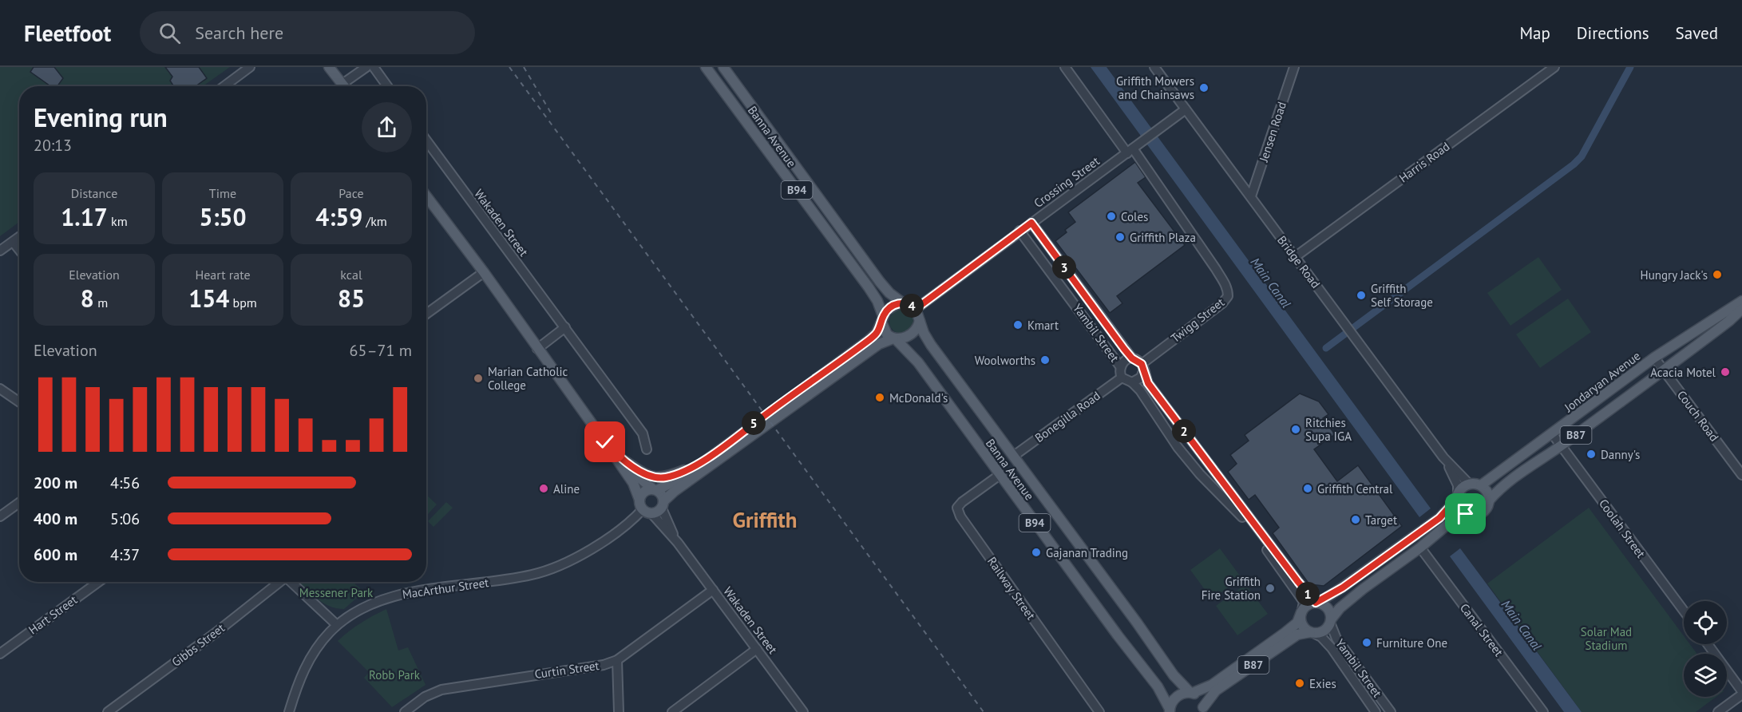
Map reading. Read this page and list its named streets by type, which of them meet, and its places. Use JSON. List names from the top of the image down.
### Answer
{
  "streets": {
    "main road": [
      "Banna Avenue",
      "B94",
      "Wakaden Street",
      "Jondaryan Avenue",
      "B87"
    ],
    "street": [
      "Jensen Road",
      "Harris Road",
      "Crossing Street",
      "Bridge Road",
      "Twigg Street",
      "Yambil Street",
      "Couch Road",
      "Bonegilla Road",
      "Coolah Street",
      "MacArthur Street",
      "Railway Street",
      "Hart Street",
      "Canal Street",
      "Gibbs Street",
      "Curtin Street"
    ]
  },
  "crossings": [
    ["Jensen Road", "Bridge Road"],
    ["Banna Avenue", "Crossing Street"],
    ["Banna Avenue", "B94"],
    ["Banna Avenue", "Bonegilla Road"],
    ["Banna Avenue", "B87"],
    ["Banna Avenue", "Railway Street"],
    ["Harris Road", "Bridge Road"],
    ["Crossing Street", "B94"],
    ["Crossing Street", "Bridge Road"],
    ["Crossing Street", "Twigg Street"],
    ["Crossing Street", "Yambil Street"],
    ["Wakaden Street", "MacArthur Street"],
    ["Wakaden Street", "Curtin Street"],
    ["Bridge Road", "Jondaryan Avenue"],
    ["Bridge Road", "B87"],
    ["Twigg Street", "Yambil Street"],
    ["Twigg Street", "Bonegilla Road"],
    ["Yambil Street", "Bonegilla Road"],
    ["Yambil Street", "B87"],
    ["Jondaryan Avenue", "Couch Road"],
    ["Jondaryan Avenue", "B87"],
    ["Jondaryan Avenue", "Coolah Street"],
    ["Couch Road", "B87"],
    ["B87", "Coolah Street"],
    ["B87", "Canal Street"]
  ],
  "districts": ["Griffith"],
  "water": ["Main Canal"],
  "parks": ["Messener Park", "Solar Mad Stadium", "Robb Park"],
  "places": [
    "Griffith Mowers and Chainsaws",
    "Coles",
    "Griffith Plaza",
    "Hungry Jack's",
    "Griffith Self Storage",
    "Kmart",
    "Woolworths",
    "Acacia Motel",
    "Marian Catholic College",
    "McDonald's",
    "Ritchies Supa IGA",
    "Danny's",
    "Aline",
    "Griffith Central",
    "Target",
    "Gajanan Trading",
    "Griffith Fire Station",
    "Furniture One",
    "Exies"
  ],
  "page": {
    "header": "Fleetfoot",
    "search": "Search here",
    "nav": ["Map", "Directions", "Saved"],
    "heading": ["Evening run", "20:13"],
    "stats": [
      ["Distance", "1.17 km"],
      ["Time", "5:50"],
      ["Pace", "4:59 /km"],
      ["Elevation", "8 m"],
      ["Heart rate", "154 bpm"],
      ["kcal", "85"]
    ],
    "pins": [
      "3",
      "4",
      "5",
      "2",
      "1"
    ],
    "chart": ["Elevation", "65–71 m"],
    "list": [
      {
        "name": "200 m",
        "note": "4:56"
      },
      {
        "name": "400 m",
        "note": "5:06"
      },
      {
        "name": "600 m",
        "note": "4:37"
      }
    ]
  }
}
